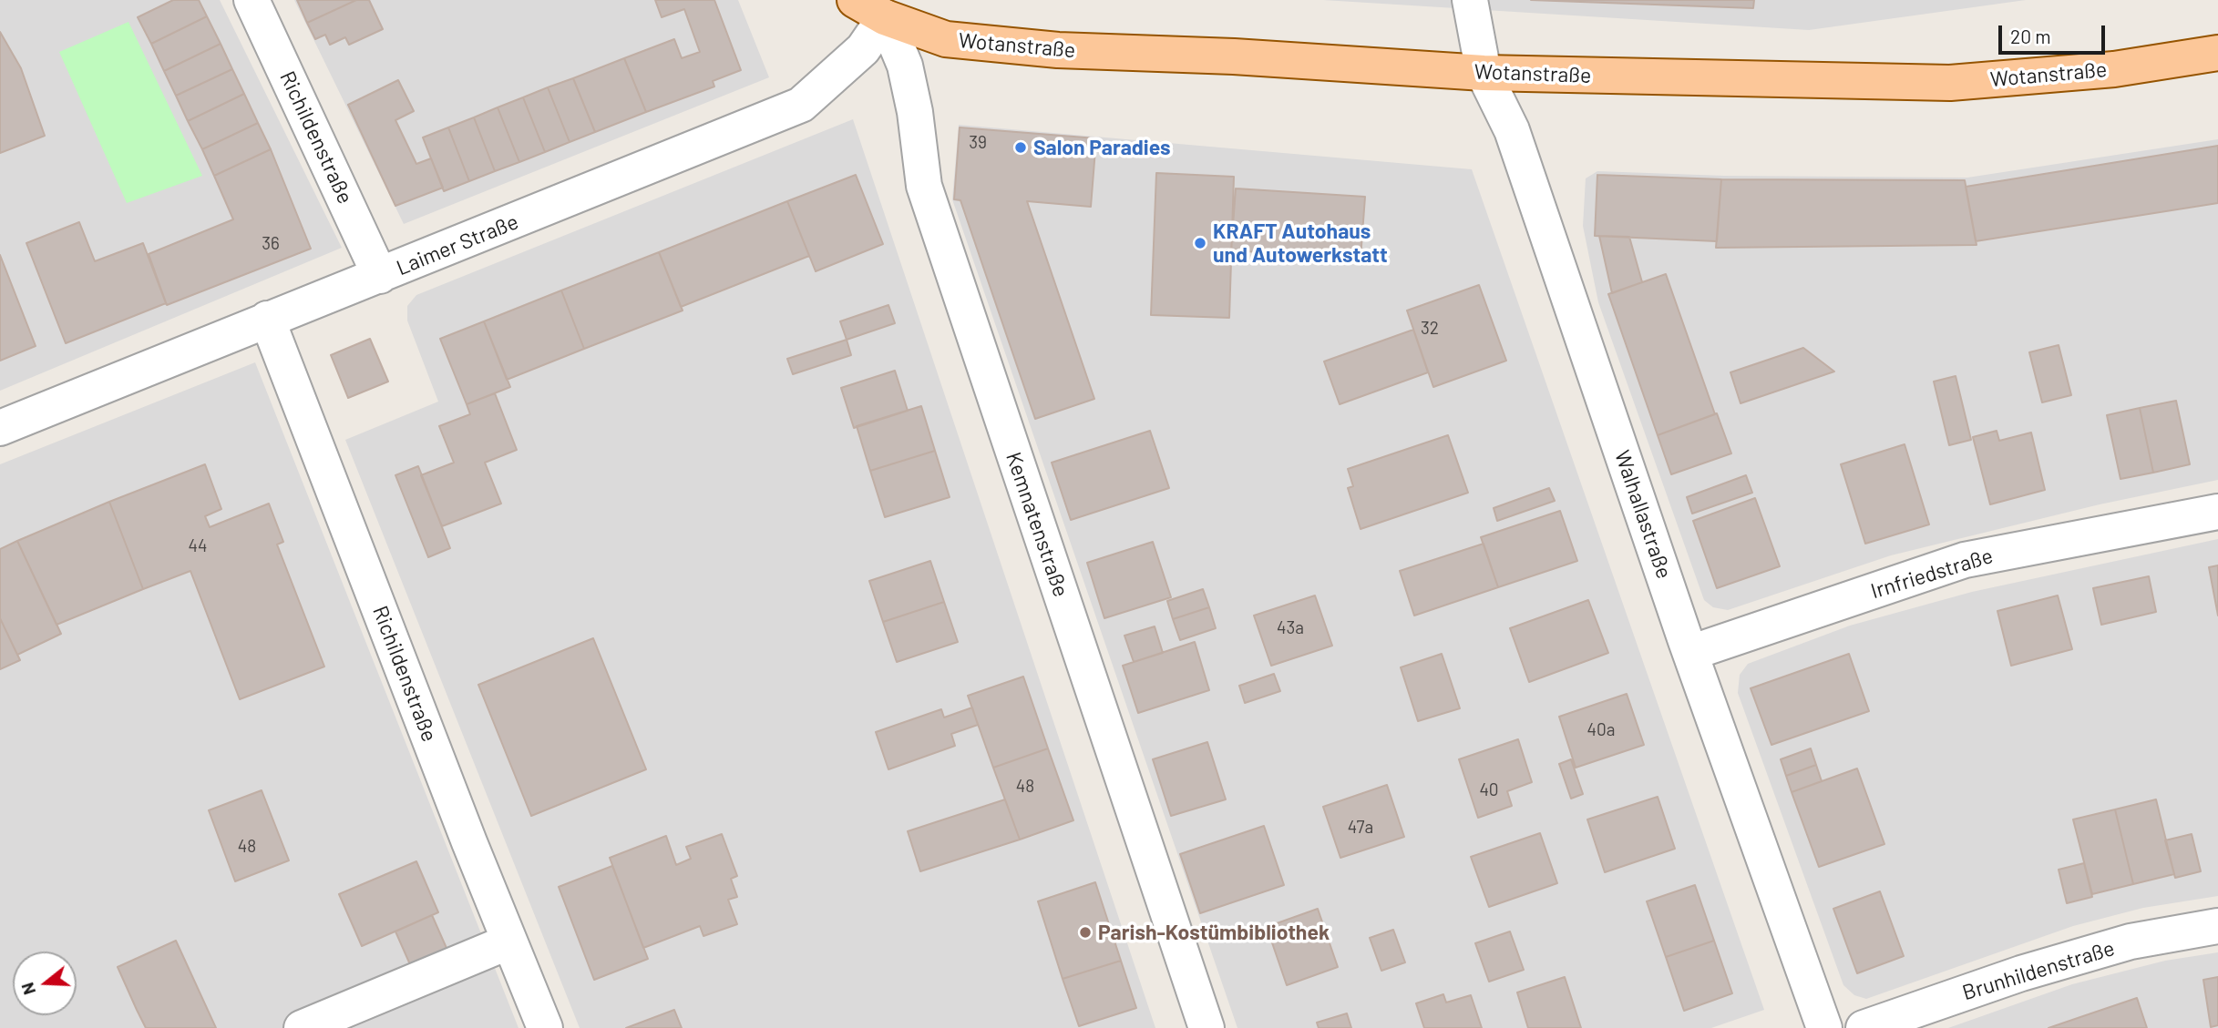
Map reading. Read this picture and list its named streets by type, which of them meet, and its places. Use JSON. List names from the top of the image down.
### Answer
{
  "streets": {
    "main road": ["Wotanstraße"],
    "street": [
      "Richildenstraße",
      "Laimer Straße",
      "Walhallastraße",
      "Kemnatenstraße",
      "Irnfriedstraße",
      "Brunhildenstraße"
    ]
  },
  "crossings": [
    ["Wotanstraße", "Laimer Straße"],
    ["Wotanstraße", "Walhallastraße"],
    ["Wotanstraße", "Kemnatenstraße"],
    ["Richildenstraße", "Laimer Straße"],
    ["Laimer Straße", "Kemnatenstraße"],
    ["Walhallastraße", "Irnfriedstraße"]
  ],
  "places": ["Salon Paradies", "KRAFT Autohaus und Autowerkstatt", "Parish-Kostümbibliothek"],
  "house_numbers": [
    "39",
    "36",
    "32",
    "44",
    "43a",
    "40a",
    "48",
    "40",
    "47a",
    "48"
  ],
  "scale_bar": "20 m",
  "north": "left"
}
